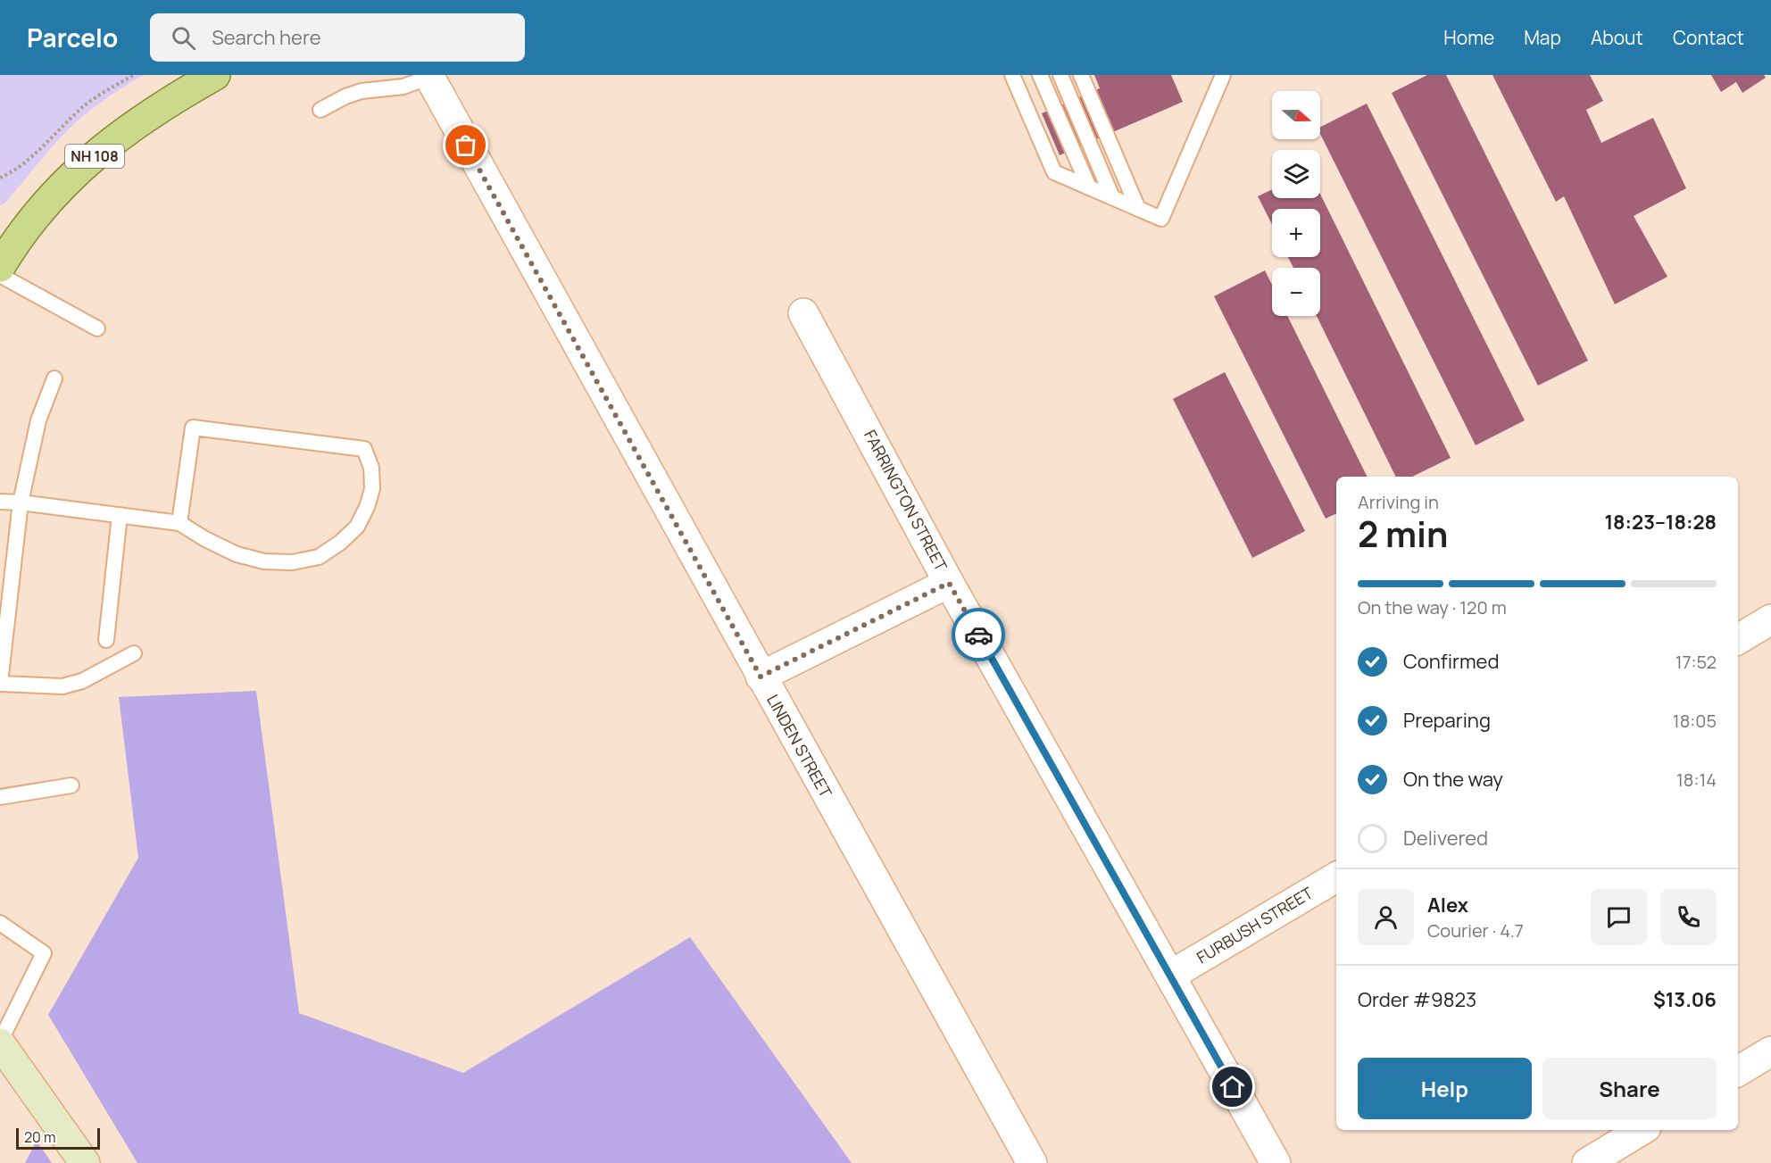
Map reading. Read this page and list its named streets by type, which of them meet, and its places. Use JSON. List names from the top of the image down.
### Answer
{
  "streets": {
    "main road": ["NH 108"],
    "street": ["FARRINGTON STREET", "LINDEN STREET", "FURBUSH STREET"]
  },
  "crossings": [
    ["FARRINGTON STREET", "FURBUSH STREET"]
  ],
  "scale_bar": "20 m",
  "north": "right",
  "page": {
    "header": "Parcelo",
    "search": "Search here",
    "nav": [
      "Home",
      "Map",
      "About",
      "Contact"
    ],
    "map_buttons": ["+", "−"],
    "heading": ["2 min", "Arriving in", "18:23–18:28"],
    "panel": [
      "Alex",
      "Courier · 4.7",
      "Order #9823",
      "$13.06"
    ],
    "bar": "On the way · 120 m",
    "list": [
      ["Confirmed", "17:52"],
      ["Preparing", "18:05"],
      ["On the way", "18:14"],
      "Delivered"
    ],
    "buttons": ["Help", "Share"],
    "scale": "20 m"
  }
}
